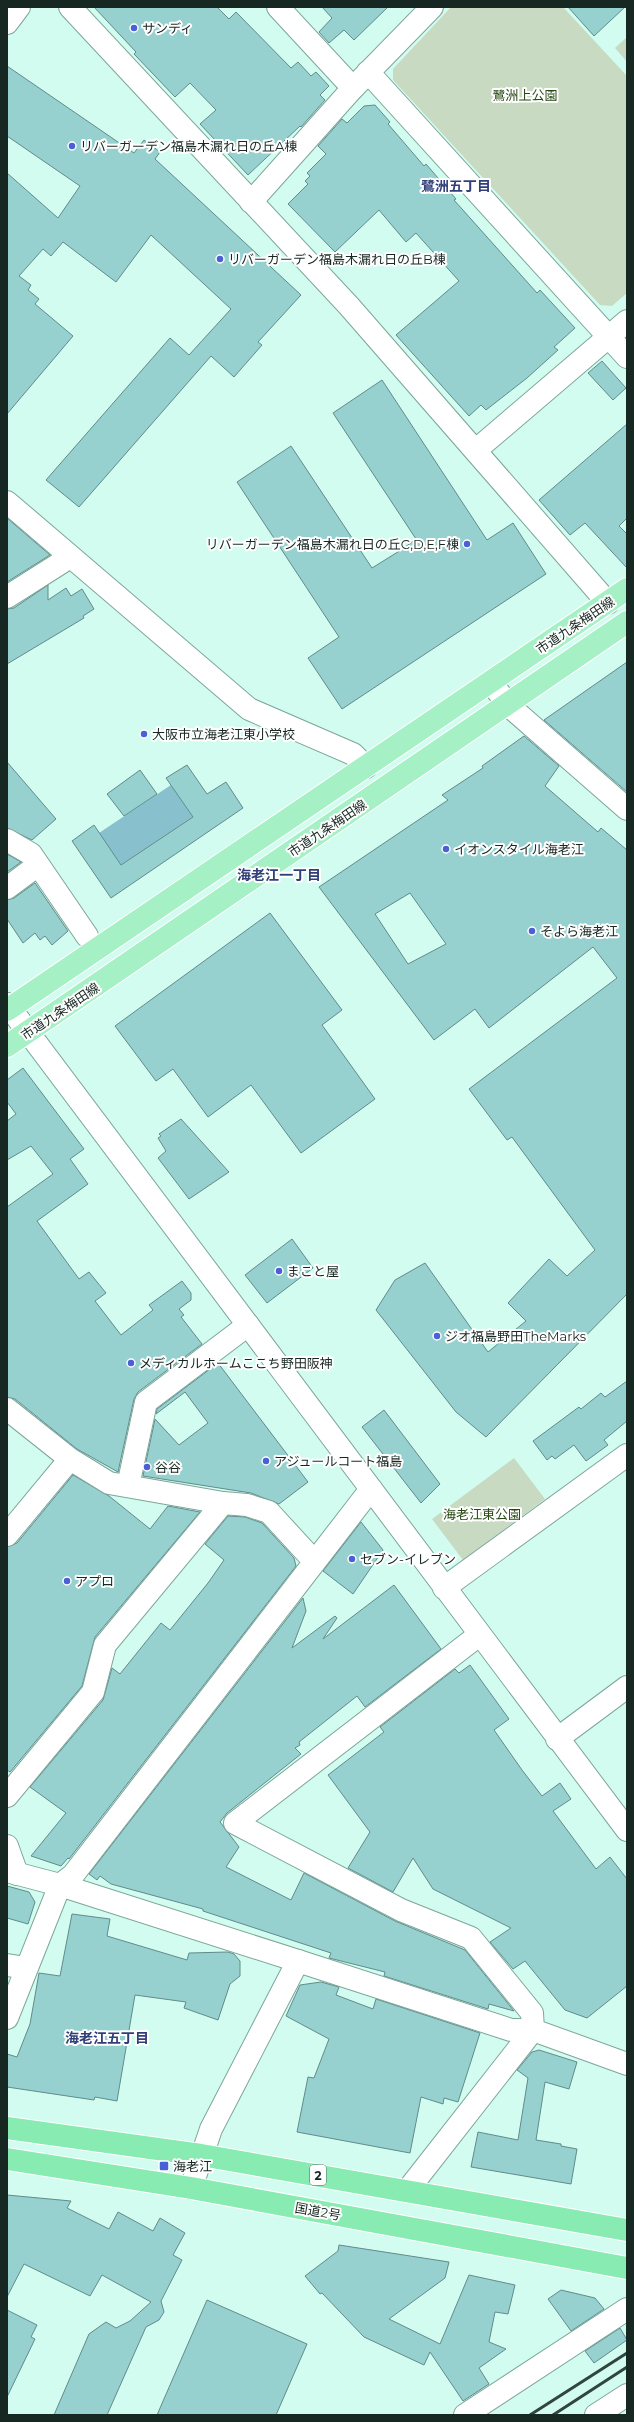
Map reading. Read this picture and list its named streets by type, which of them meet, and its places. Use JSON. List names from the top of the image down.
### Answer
{
  "streets": {
    "highway": ["2", "国道2号"],
    "main road": ["市道九条梅田線"]
  },
  "districts": ["鷺洲五丁目", "海老江一丁目", "海老江五丁目"],
  "parks": ["鷺洲上公園", "海老江東公園"],
  "places": {
    "other": [
      "サンディ",
      "リバーガーデン福島木漏れ日の丘A棟",
      "リバーガーデン福島木漏れ日の丘B棟",
      "リバーガーデン福島木漏れ日の丘C,D,E,F棟",
      "大阪市立海老江東小学校",
      "イオンスタイル海老江",
      "そよら海老江",
      "まこと屋",
      "ジオ福島野田TheMarks",
      "メディカルホームここち野田阪神",
      "アジュールコート福島",
      "谷谷",
      "セブン-イレブン",
      "アプロ"
    ],
    "transit": ["海老江"]
  }
}
